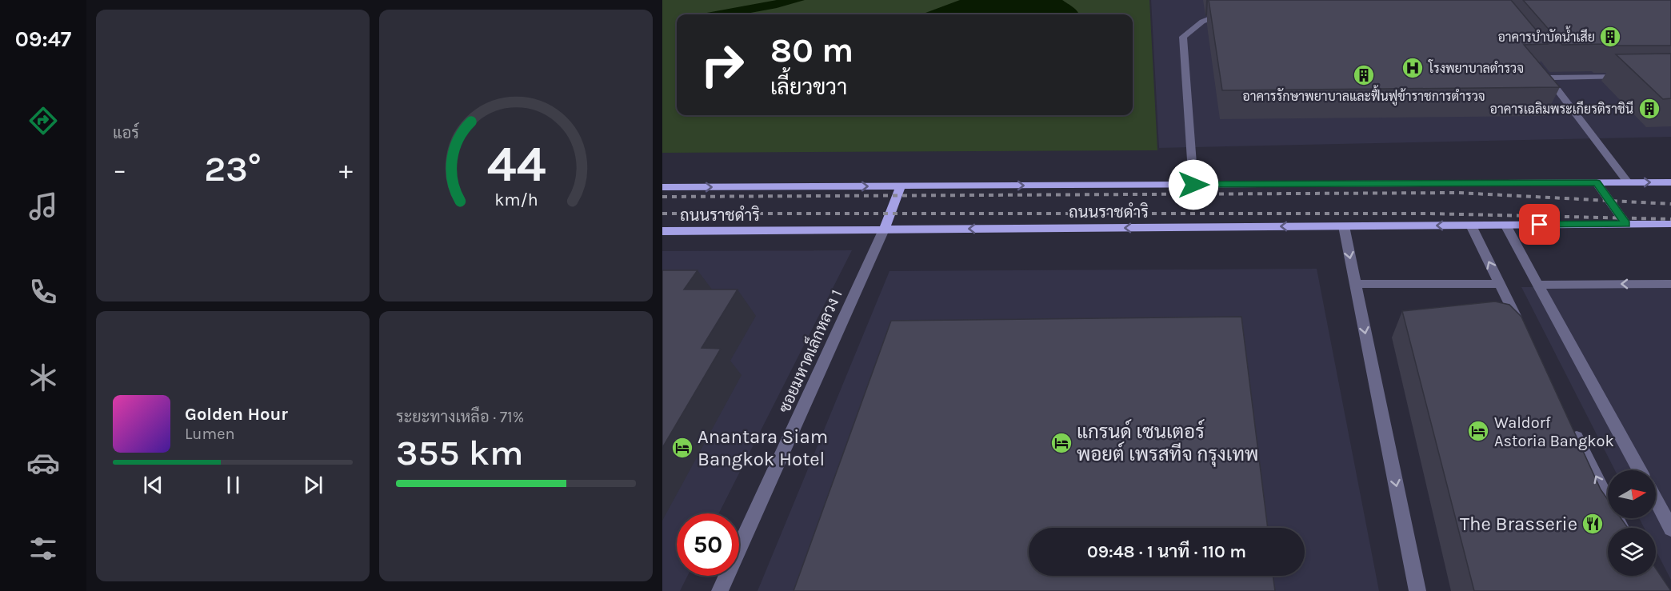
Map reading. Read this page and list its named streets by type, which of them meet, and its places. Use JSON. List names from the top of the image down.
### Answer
{
  "streets": {
    "main road": ["ถนนราชดำริ"],
    "street": ["ซอยมหาดเล็กหลวง 1"]
  },
  "crossings": [
    ["ถนนราชดำริ", "ซอยมหาดเล็กหลวง 1"]
  ],
  "places": {
    "building": ["อาคารบำบัดน้ำเสีย", "อาคารรักษาพยาบาลและฟื้นฟูข้าราชการตำรวจ", "อาคารเฉลิมพระเกียรติราชินี"],
    "hospital": ["โรงพยาบาลตำรวจ"],
    "hotel": ["Waldorf Astoria Bangkok", "แกรนด์ เซนเตอร์ พอยต์ เพรสทีจ กรุงเทพ", "Anantara Siam Bangkok Hotel"],
    "restaurant": ["The Brasserie"]
  },
  "north": "right",
  "page": {
    "tabs": "09:47",
    "tile": [
      "แอร์",
      ["ระยะทางเหลือ · 71%", "355 km"]
    ],
    "turn": ["80 m", "เลี้ยวขวา"],
    "heat": ["−", "23°", "+"],
    "song": ["Golden Hour", "Lumen"],
    "limit": "50",
    "trip": "09:48 · 1 นาที · 110 m",
    "gauge": ["44", "km/h"]
  }
}
